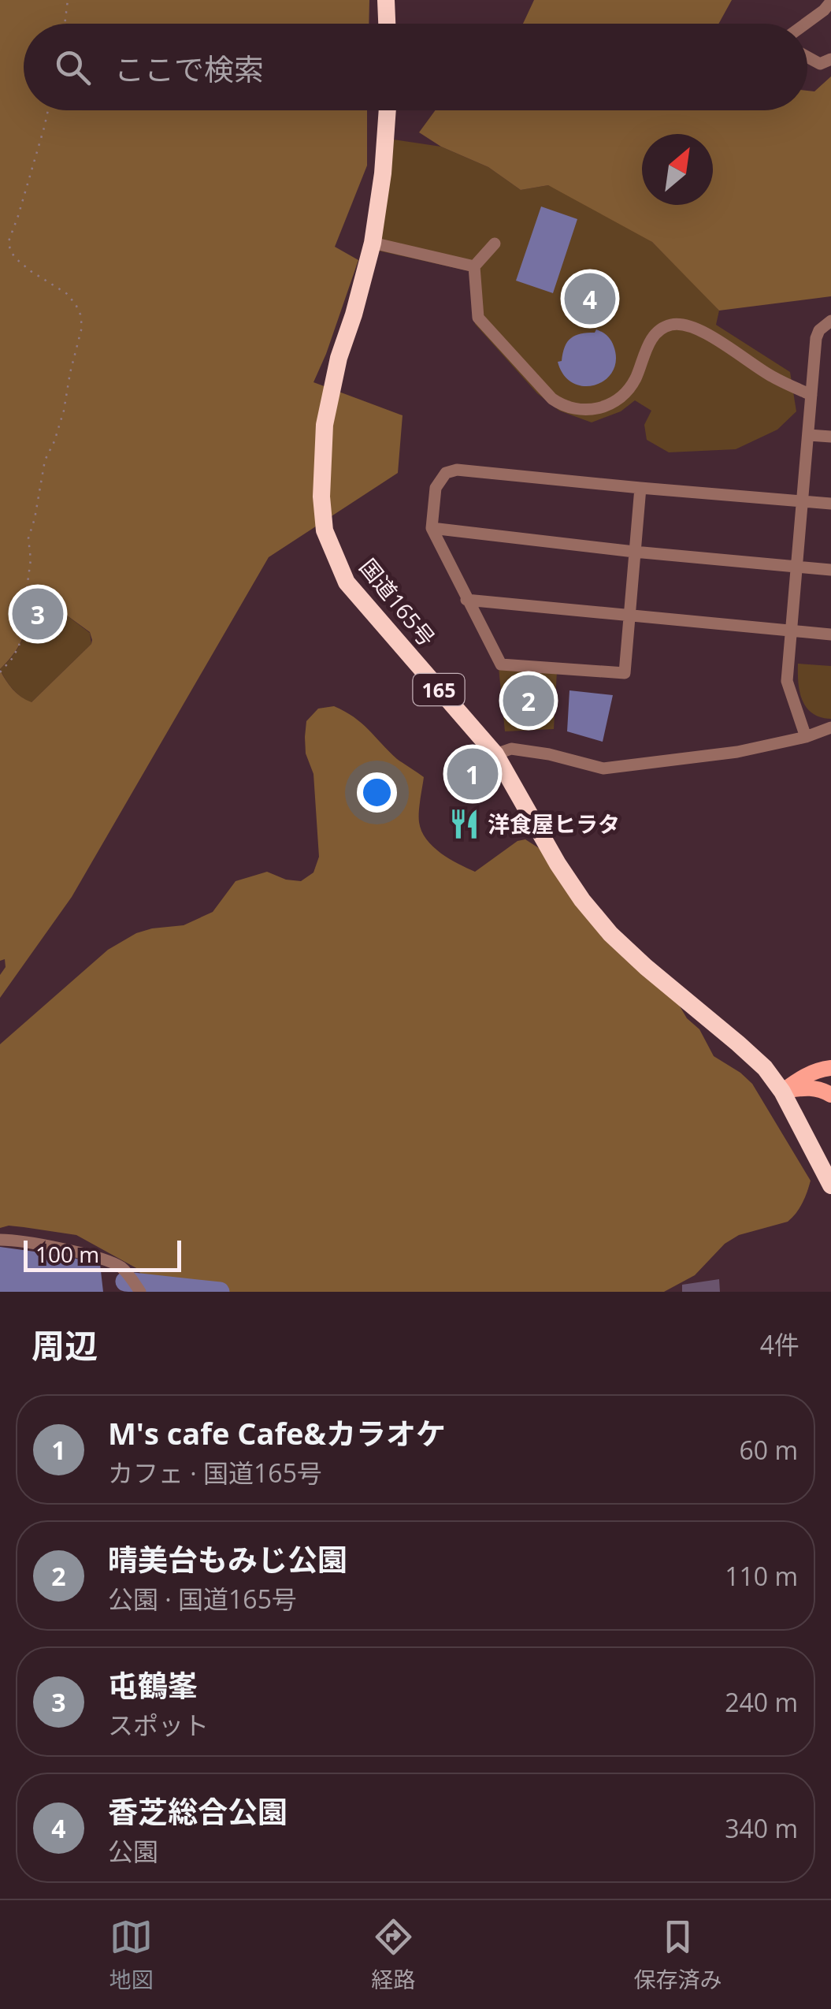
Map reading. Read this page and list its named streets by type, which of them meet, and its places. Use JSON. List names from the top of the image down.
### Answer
{
  "streets": {
    "highway": ["国道165号", "165"]
  },
  "places": {
    "restaurant": ["洋食屋ヒラタ"]
  },
  "scale_bar": "100 m",
  "north": "top right",
  "page": {
    "search": "ここで検索",
    "pins": [
      "4",
      "3",
      "2",
      "1"
    ],
    "scale": "100 m",
    "heading": ["周辺", "4件"],
    "list": [
      {
        "mark": "1",
        "name": "M's cafe Cafe&カラオケ",
        "note": "カフェ · 国道165号",
        "value": "60 m"
      },
      {
        "mark": "2",
        "name": "晴美台もみじ公園",
        "note": "公園 · 国道165号",
        "value": "110 m"
      },
      {
        "mark": "3",
        "name": "屯鶴峯",
        "note": "スポット",
        "value": "240 m"
      },
      {
        "mark": "4",
        "name": "香芝総合公園",
        "note": "公園",
        "value": "340 m"
      }
    ],
    "nav": ["地図", "経路", "保存済み"]
  }
}
